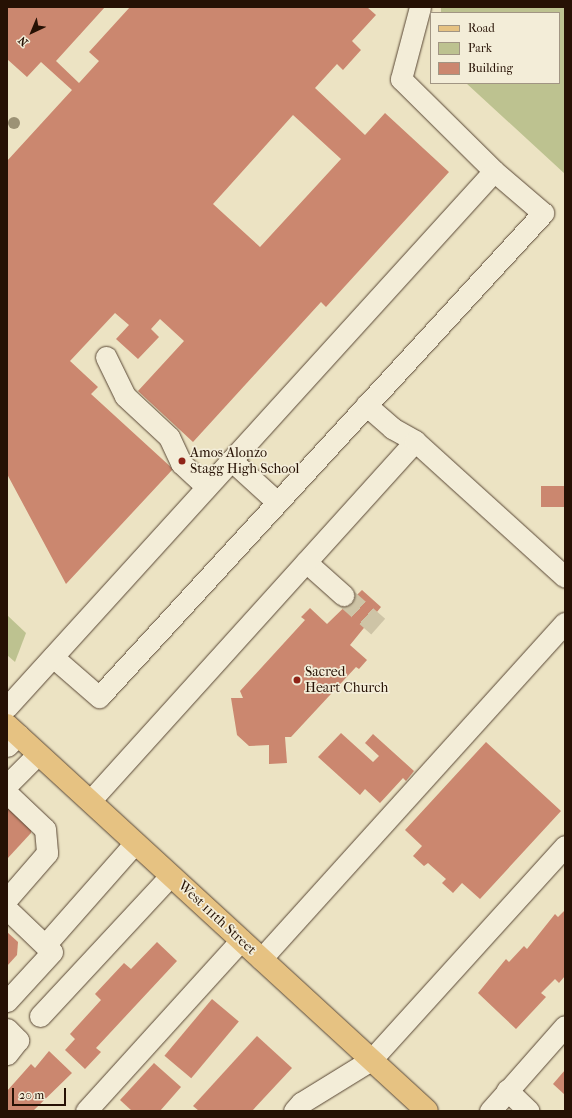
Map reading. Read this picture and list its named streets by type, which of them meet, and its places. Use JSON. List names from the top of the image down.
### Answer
{
  "streets": {
    "main road": ["West 111th Street"]
  },
  "places": ["Amos Alonzo Stagg High School", "Sacred Heart Church"],
  "legend": ["Road", "Park", "Building"],
  "scale_bar": "20 m",
  "north": "bottom left"
}
